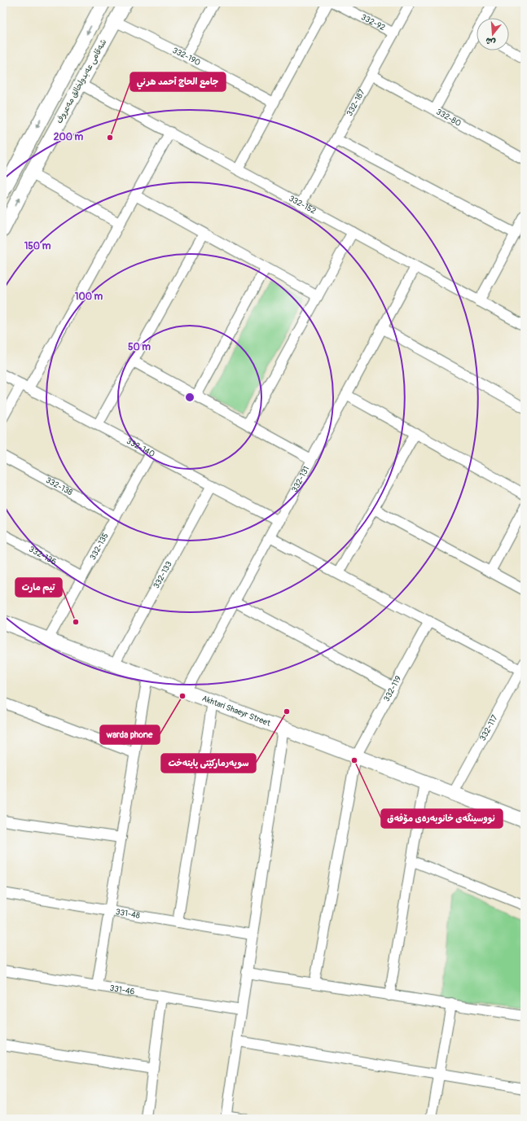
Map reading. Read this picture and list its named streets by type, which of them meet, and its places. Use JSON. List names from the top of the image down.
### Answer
{
  "streets": {
    "street": [
      "332-92",
      "332-190",
      "شەقامی عەبدولخالق مەعروف",
      "332-187",
      "332-80",
      "332-152",
      "332-140",
      "332-131",
      "332-138",
      "332-135",
      "332-136",
      "332-133",
      "332-119",
      "Akhtari Shaeyr Street",
      "332-117",
      "331-48",
      "331-46"
    ]
  },
  "crossings": [
    ["332-92", "332-187"],
    ["332-190", "شەقامی عەبدولخالق مەعروف"],
    ["شەقامی عەبدولخالق مەعروف", "332-152"],
    ["332-187", "332-80"],
    ["332-187", "332-152"],
    ["332-152", "332-131"],
    ["332-140", "332-131"],
    ["332-140", "332-135"],
    ["332-140", "332-133"],
    ["332-131", "Akhtari Shaeyr Street"],
    ["332-138", "332-135"],
    ["332-135", "332-136"],
    ["332-135", "Akhtari Shaeyr Street"],
    ["332-133", "Akhtari Shaeyr Street"],
    ["332-119", "Akhtari Shaeyr Street"],
    ["Akhtari Shaeyr Street", "332-117"]
  ],
  "places": [
    "جامع الحاج أحمد هرني",
    "تيم مارت",
    "warda phone",
    "سوپەرمارکێتی پایتەخت",
    "نووسینگەی خانوبەرەی مۆفەق"
  ],
  "north": "bottom",
  "rings": [
    "200 m",
    "150 m",
    "100 m",
    "50 m"
  ]
}
